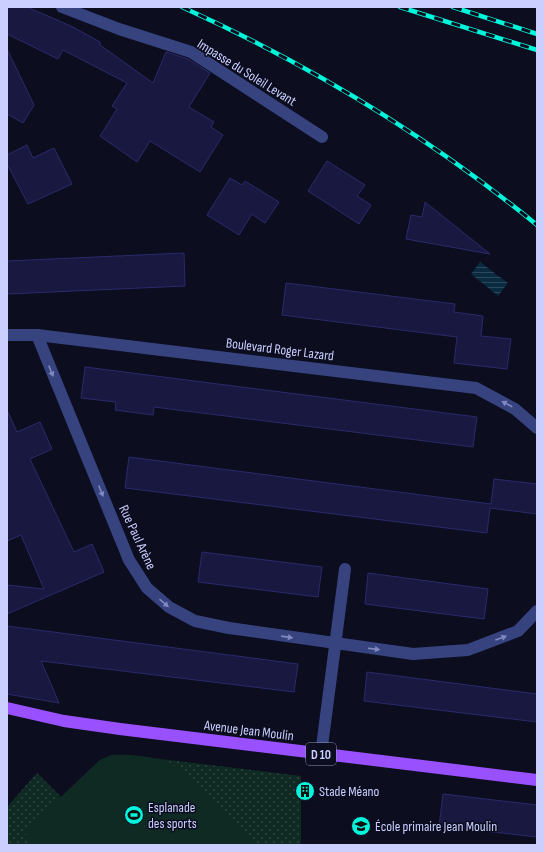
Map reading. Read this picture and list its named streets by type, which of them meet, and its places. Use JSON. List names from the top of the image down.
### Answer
{
  "streets": {
    "main road": ["Avenue Jean Moulin", "D 10"],
    "street": ["Impasse du Soleil Levant", "Boulevard Roger Lazard", "Rue Paul Arène"]
  },
  "crossings": [
    ["Boulevard Roger Lazard", "Rue Paul Arène"]
  ],
  "one_way": ["Boulevard Roger Lazard", "Rue Paul Arène"],
  "places": {
    "building": ["Stade Méano"],
    "sports": ["Esplanade des sports"],
    "school or university": ["École primaire Jean Moulin"]
  }
}
